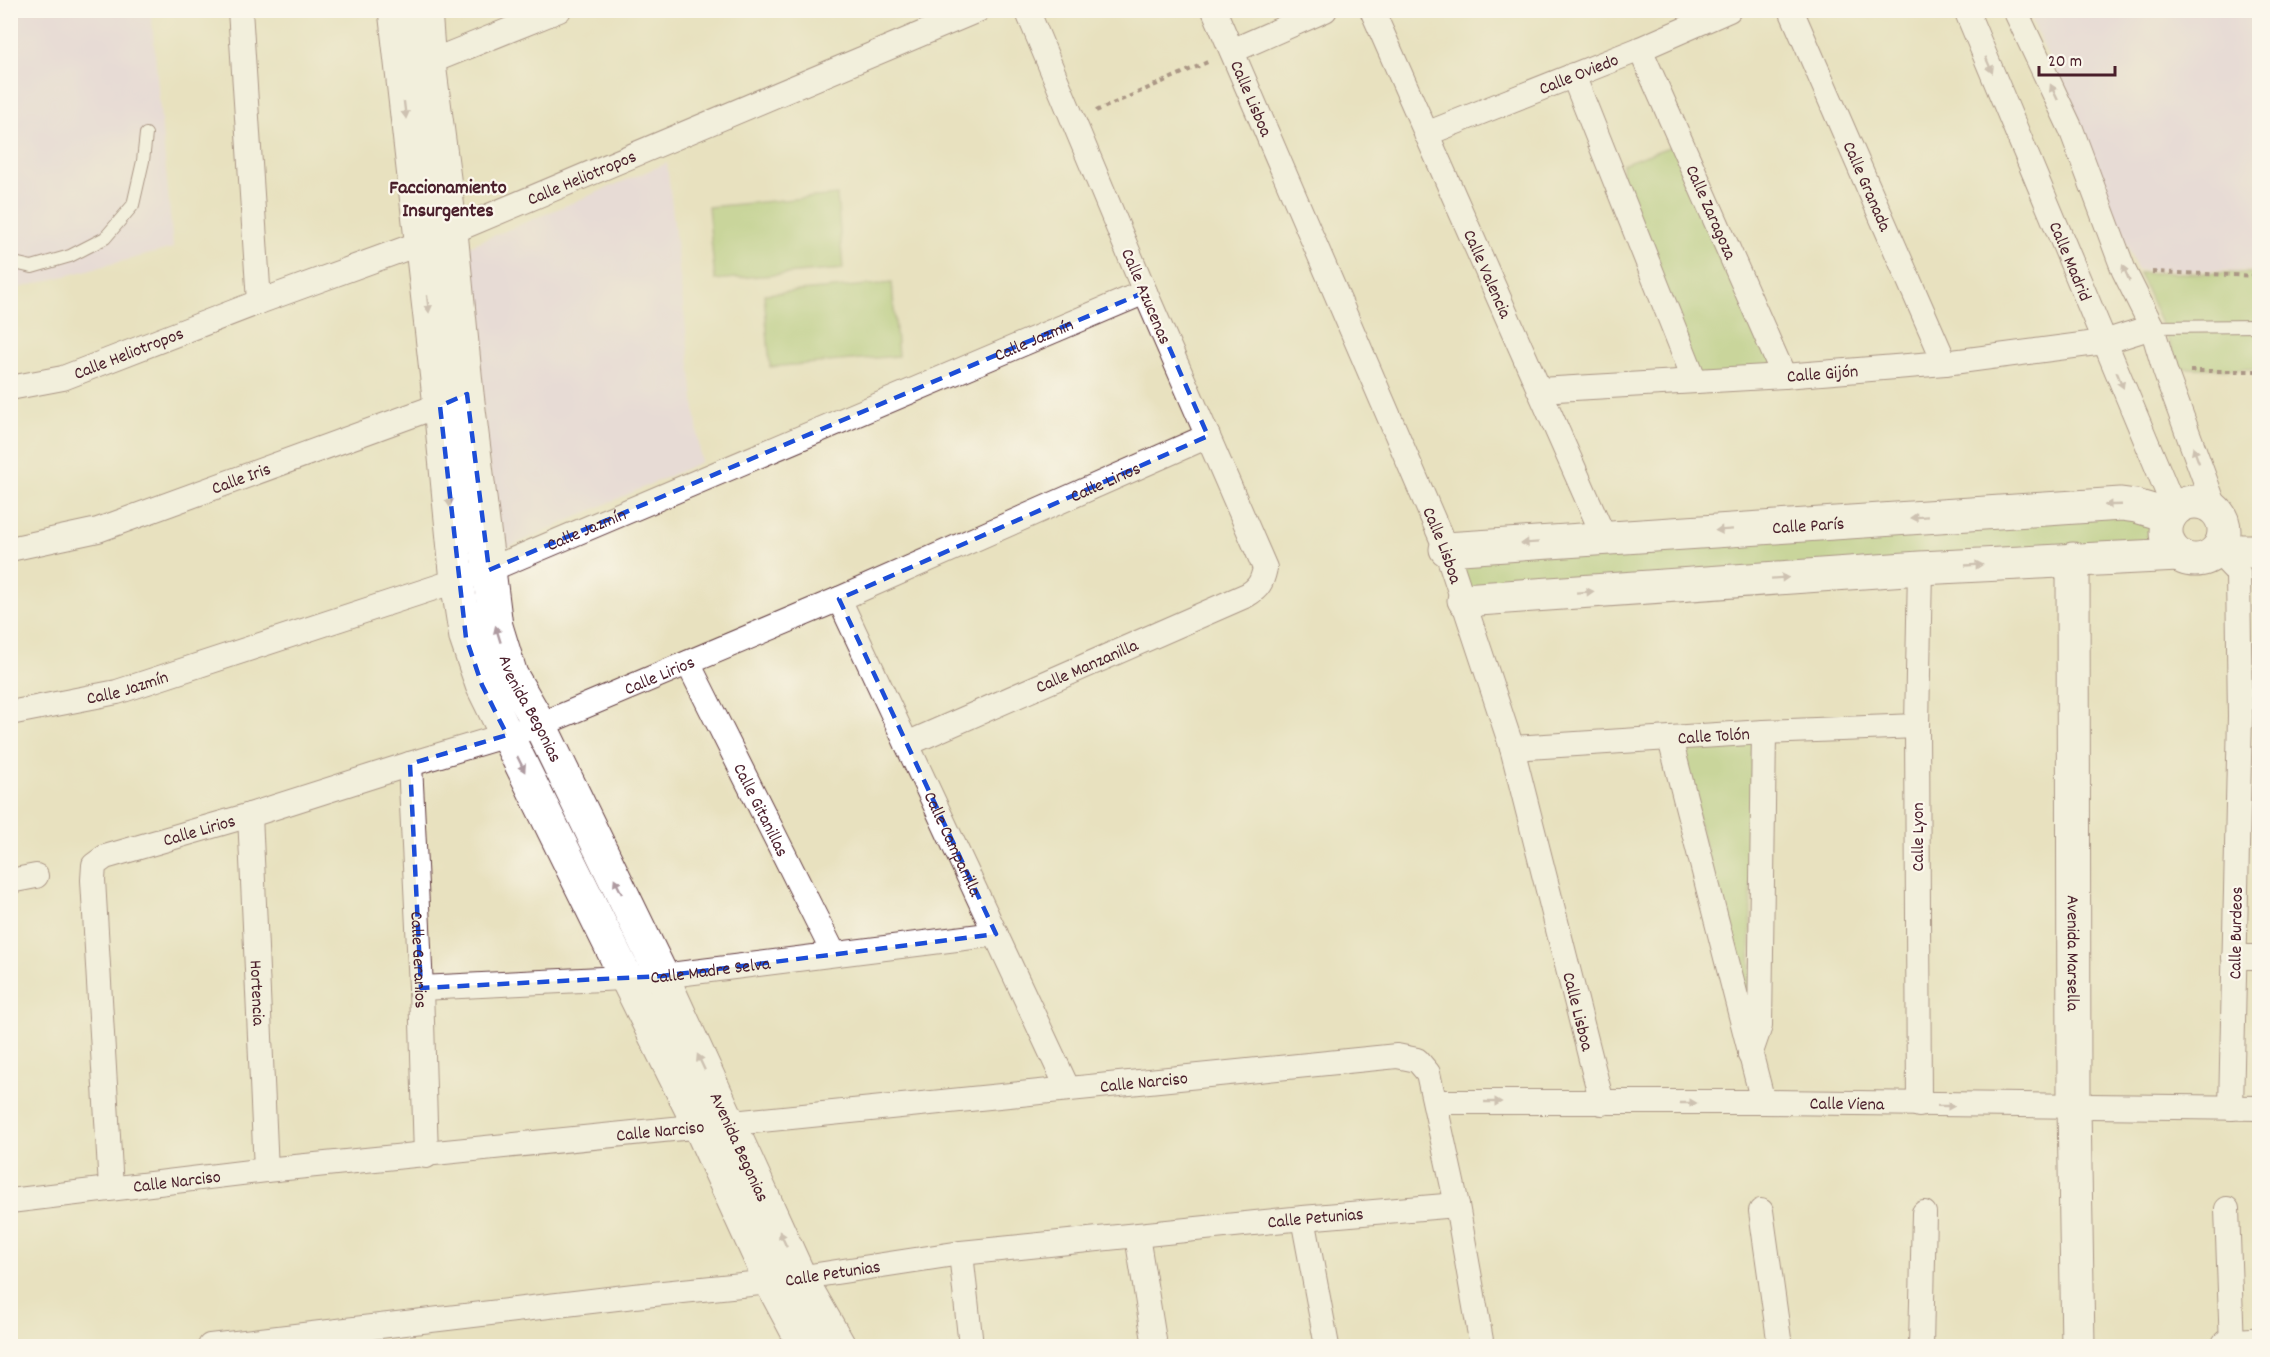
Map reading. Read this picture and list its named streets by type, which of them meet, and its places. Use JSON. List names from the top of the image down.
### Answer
{
  "streets": {
    "street": [
      "Calle Oviedo",
      "Calle Lisboa",
      "Calle Heliotropos",
      "Calle Granada",
      "Calle Zaragoza",
      "Calle Madrid",
      "Calle Valencia",
      "Calle Azucenas",
      "Calle Jazmín",
      "Calle Gijón",
      "Calle Iris",
      "Calle Lirios",
      "Calle París",
      "Calle Manzanilla",
      "Avenida Begonias",
      "Calle Tolón",
      "Calle Gitanillas",
      "Calle Lyon",
      "Calle Campanilla",
      "Calle Burdeos",
      "Avenida Marsella",
      "Calle Geranios",
      "Calle Madre Selva",
      "Hortencia",
      "Calle Narciso",
      "Calle Viena",
      "Calle Petunias"
    ]
  },
  "crossings": [
    ["Calle Oviedo", "Calle Zaragoza"],
    ["Calle Oviedo", "Calle Valencia"],
    ["Calle Lisboa", "Calle París"],
    ["Calle Lisboa", "Calle Tolón"],
    ["Calle Lisboa", "Calle Viena"],
    ["Calle Heliotropos", "Avenida Begonias"],
    ["Calle Granada", "Calle Gijón"],
    ["Calle Zaragoza", "Calle Gijón"],
    ["Calle Madrid", "Calle Gijón"],
    ["Calle Madrid", "Calle París"],
    ["Calle Madrid", "Calle Burdeos"],
    ["Calle Valencia", "Calle Gijón"],
    ["Calle Valencia", "Calle París"],
    ["Calle Azucenas", "Calle Jazmín"],
    ["Calle Azucenas", "Calle Lirios"],
    ["Calle Azucenas", "Calle Manzanilla"],
    ["Calle Jazmín", "Avenida Begonias"],
    ["Calle Iris", "Avenida Begonias"],
    ["Calle Lirios", "Avenida Begonias"],
    ["Calle Lirios", "Calle Gitanillas"],
    ["Calle Lirios", "Calle Campanilla"],
    ["Calle Lirios", "Calle Geranios"],
    ["Calle Lirios", "Hortencia"],
    ["Calle Lirios", "Calle Narciso"],
    ["Calle París", "Calle Burdeos"],
    ["Calle Manzanilla", "Calle Campanilla"],
    ["Avenida Begonias", "Calle Madre Selva"],
    ["Avenida Begonias", "Calle Narciso"],
    ["Avenida Begonias", "Calle Petunias"],
    ["Calle Tolón", "Calle Lyon"],
    ["Calle Gitanillas", "Calle Madre Selva"],
    ["Calle Lyon", "Calle Viena"],
    ["Calle Campanilla", "Calle Madre Selva"],
    ["Calle Campanilla", "Calle Narciso"],
    ["Calle Burdeos", "Calle Viena"],
    ["Avenida Marsella", "Calle Viena"],
    ["Calle Geranios", "Calle Madre Selva"],
    ["Calle Geranios", "Calle Narciso"],
    ["Hortencia", "Calle Narciso"],
    ["Calle Narciso", "Calle Viena"]
  ],
  "one_way": ["Calle Viena"],
  "districts": ["Faccionamiento Insurgentes"],
  "scale_bar": "20 m"
}
